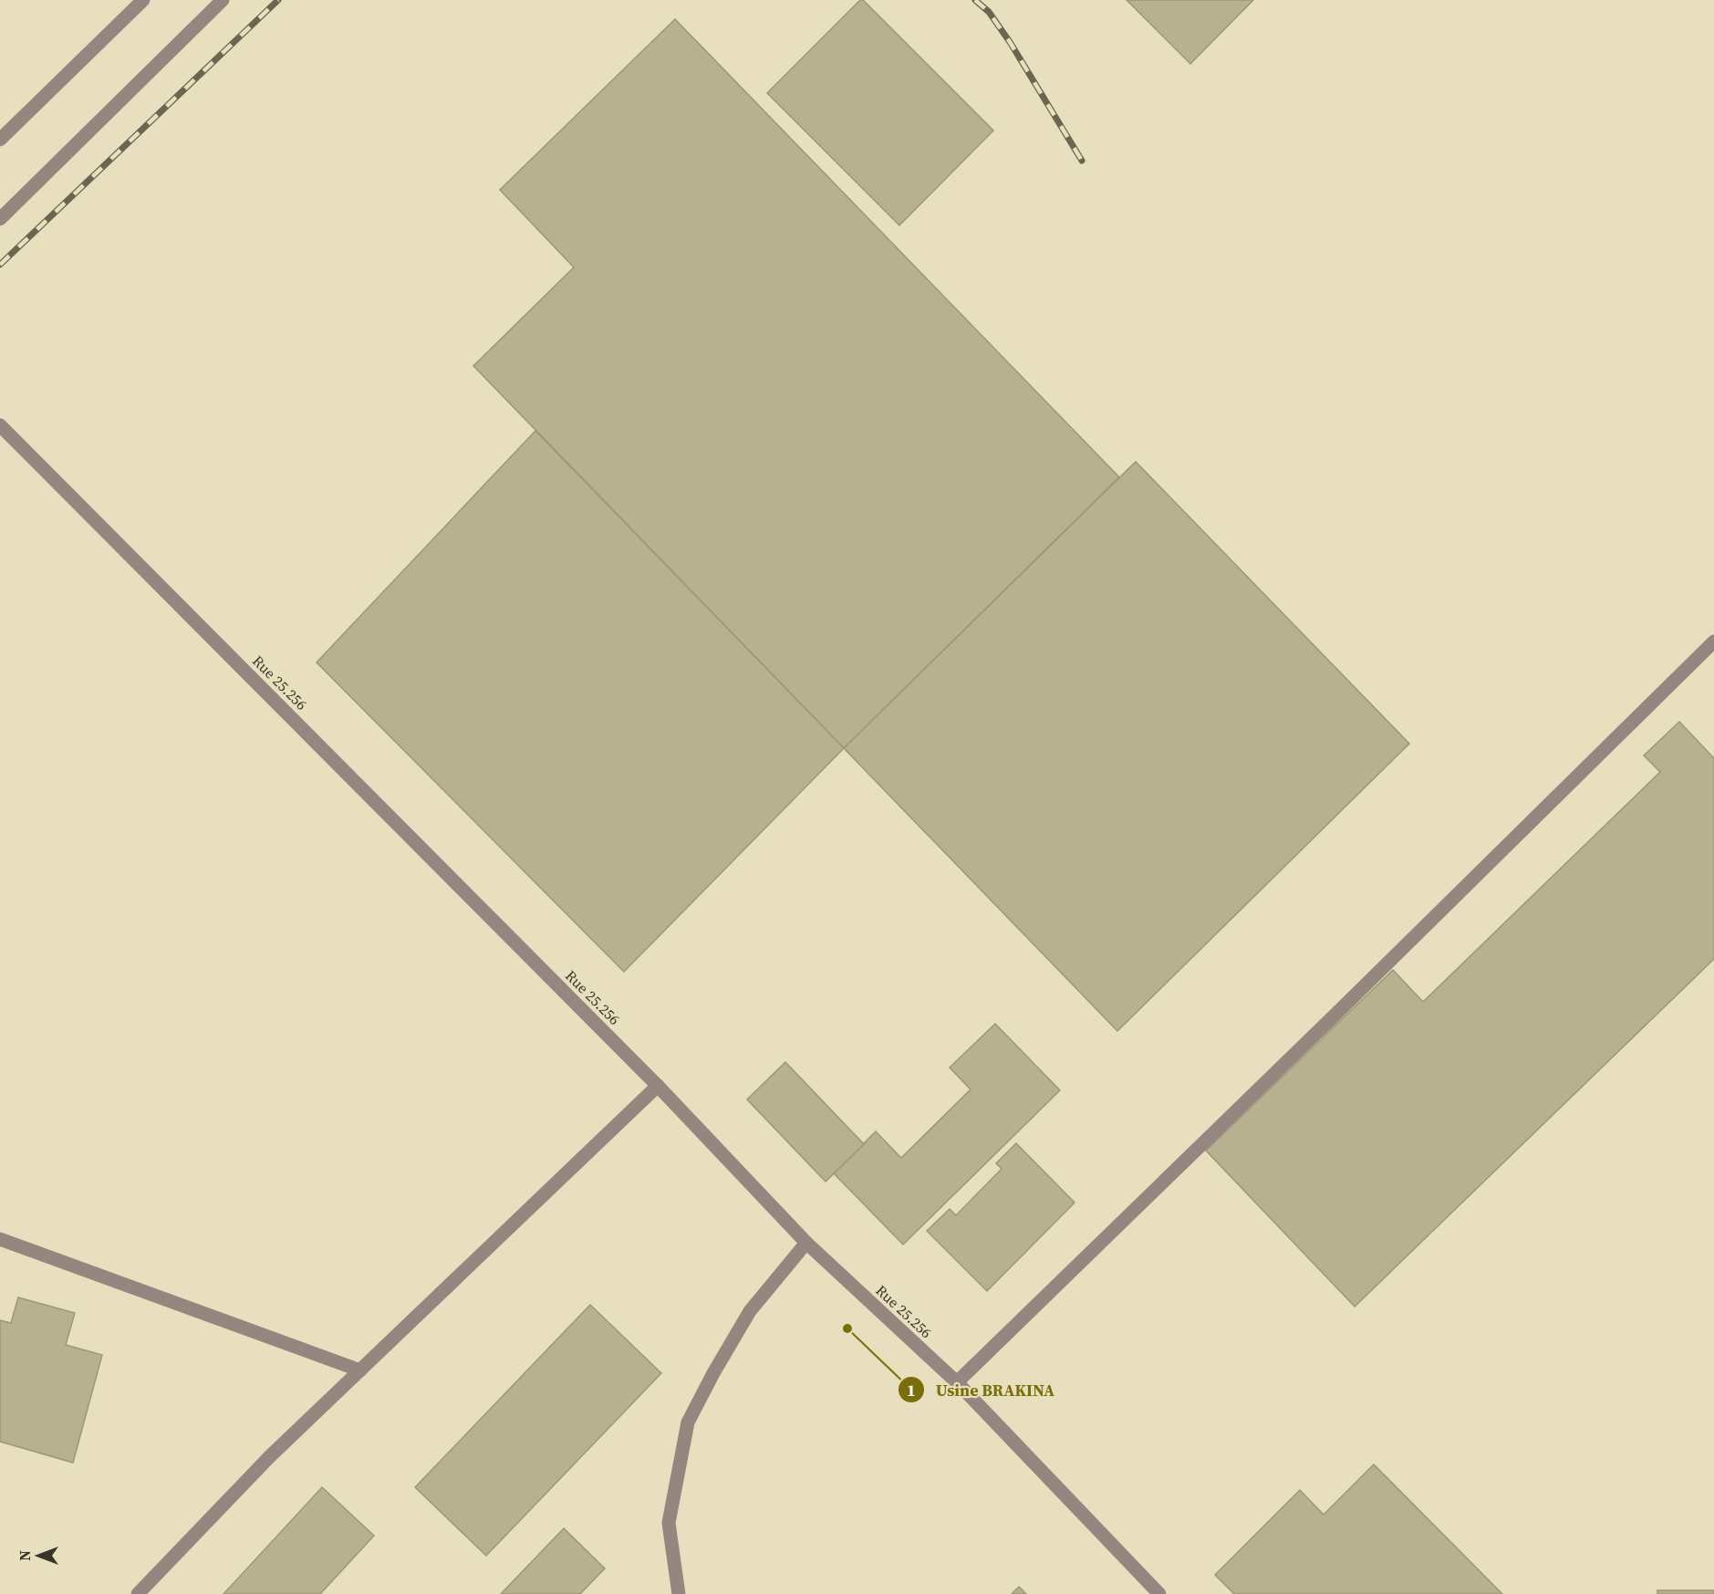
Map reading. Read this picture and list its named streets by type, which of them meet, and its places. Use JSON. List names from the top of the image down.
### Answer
{
  "streets": {
    "street": ["Rue 25.256"]
  },
  "places": ["Usine BRAKINA"],
  "north": "left"
}
